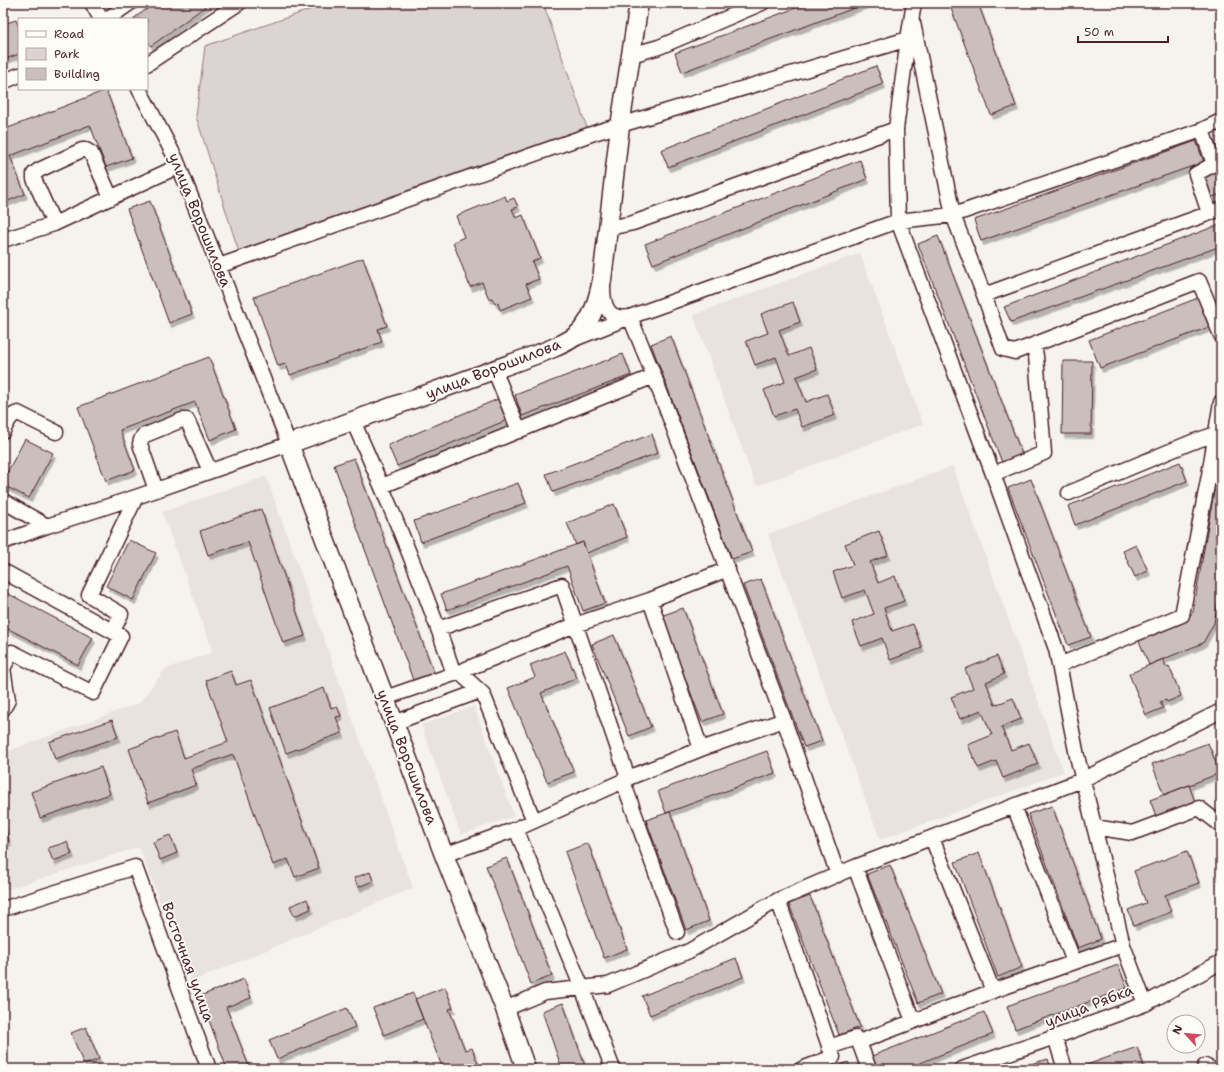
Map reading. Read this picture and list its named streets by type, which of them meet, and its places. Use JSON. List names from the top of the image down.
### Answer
{
  "streets": {
    "main road": ["улица Ворошилова"],
    "street": ["Восточная улица", "улица Рябка"]
  },
  "legend": ["Road", "Park", "Building"],
  "scale_bar": "50 m",
  "north": "top left"
}
